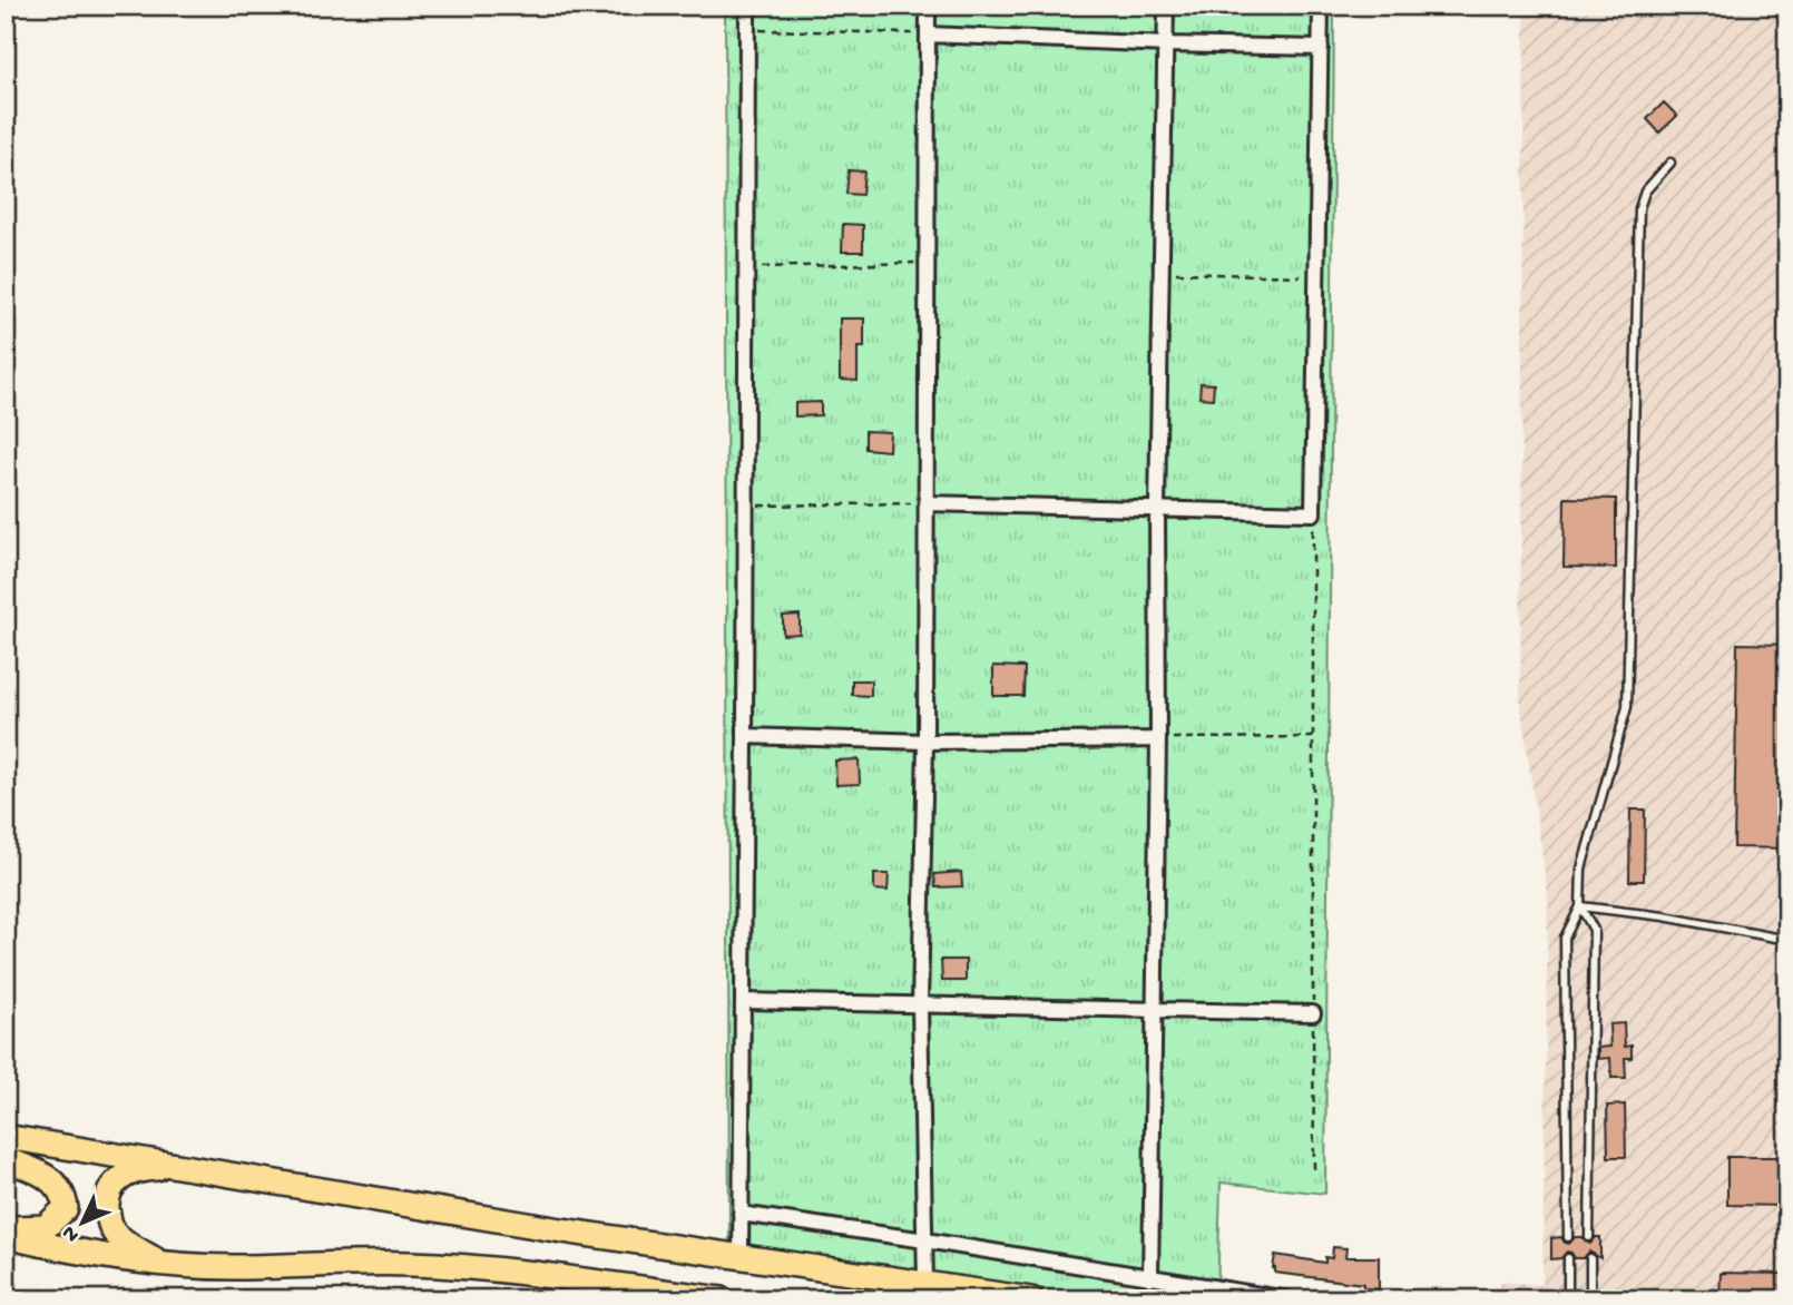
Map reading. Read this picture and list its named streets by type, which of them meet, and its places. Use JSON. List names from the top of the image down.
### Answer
{
  "north": "bottom left"
}
